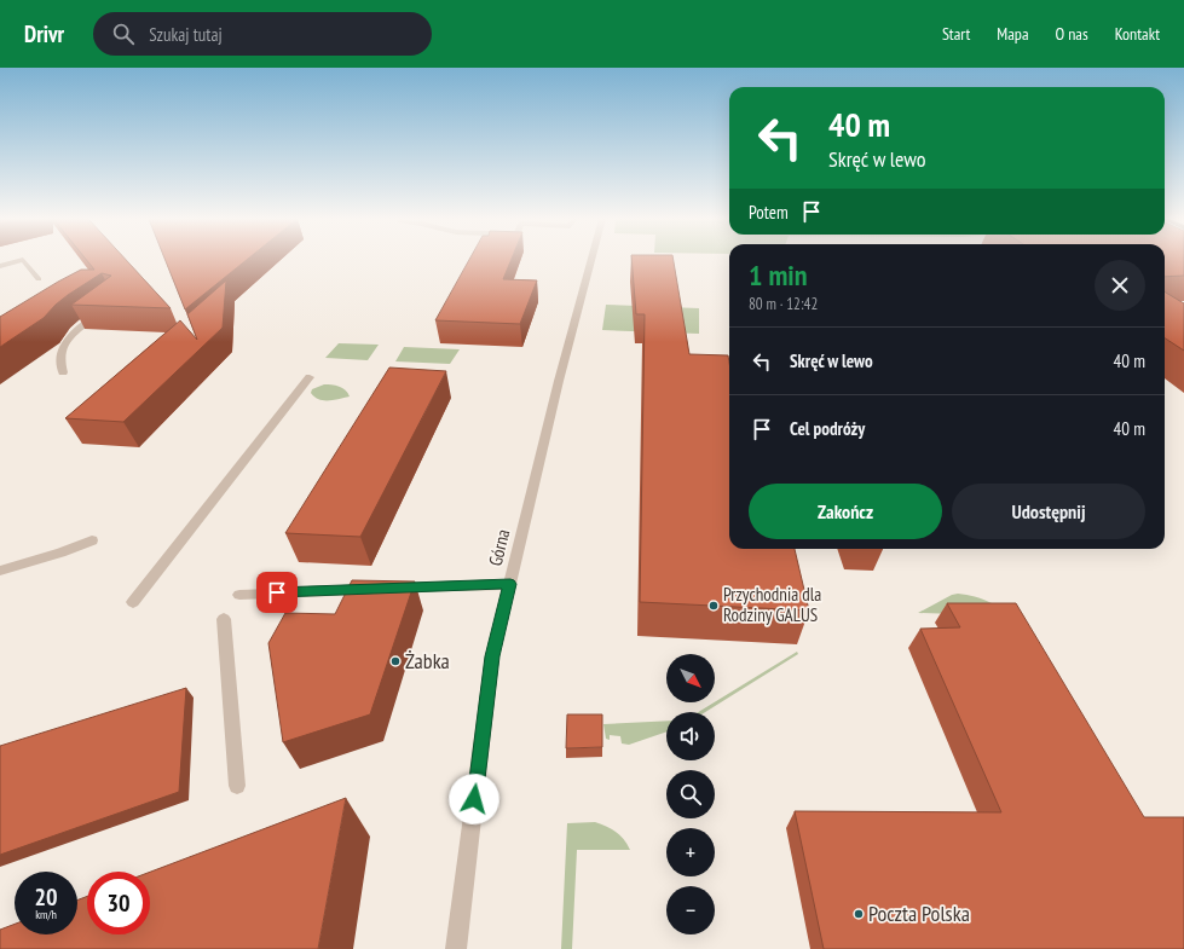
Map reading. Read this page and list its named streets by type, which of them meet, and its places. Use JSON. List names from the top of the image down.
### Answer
{
  "streets": {
    "street": ["Górna"]
  },
  "places": ["Przychodnia dla Rodziny GALUS", "Żabka", "Poczta Polska"],
  "north": "bottom right",
  "page": {
    "header": "Drivr",
    "search": "Szukaj tutaj",
    "nav": [
      "Start",
      "Mapa",
      "O nas",
      "Kontakt"
    ],
    "turn": ["40 m", "Skręć w lewo"],
    "then": "Potem",
    "heading": ["1 min", "80 m · 12:42"],
    "list": [
      {
        "name": "Skręć w lewo",
        "value": "40 m"
      },
      {
        "name": "Cel podróży",
        "value": "40 m"
      }
    ],
    "buttons": ["Zakończ", "Udostępnij"],
    "map_buttons": ["+", "−"],
    "speed": "20 km/h",
    "limit": "30"
  }
}
